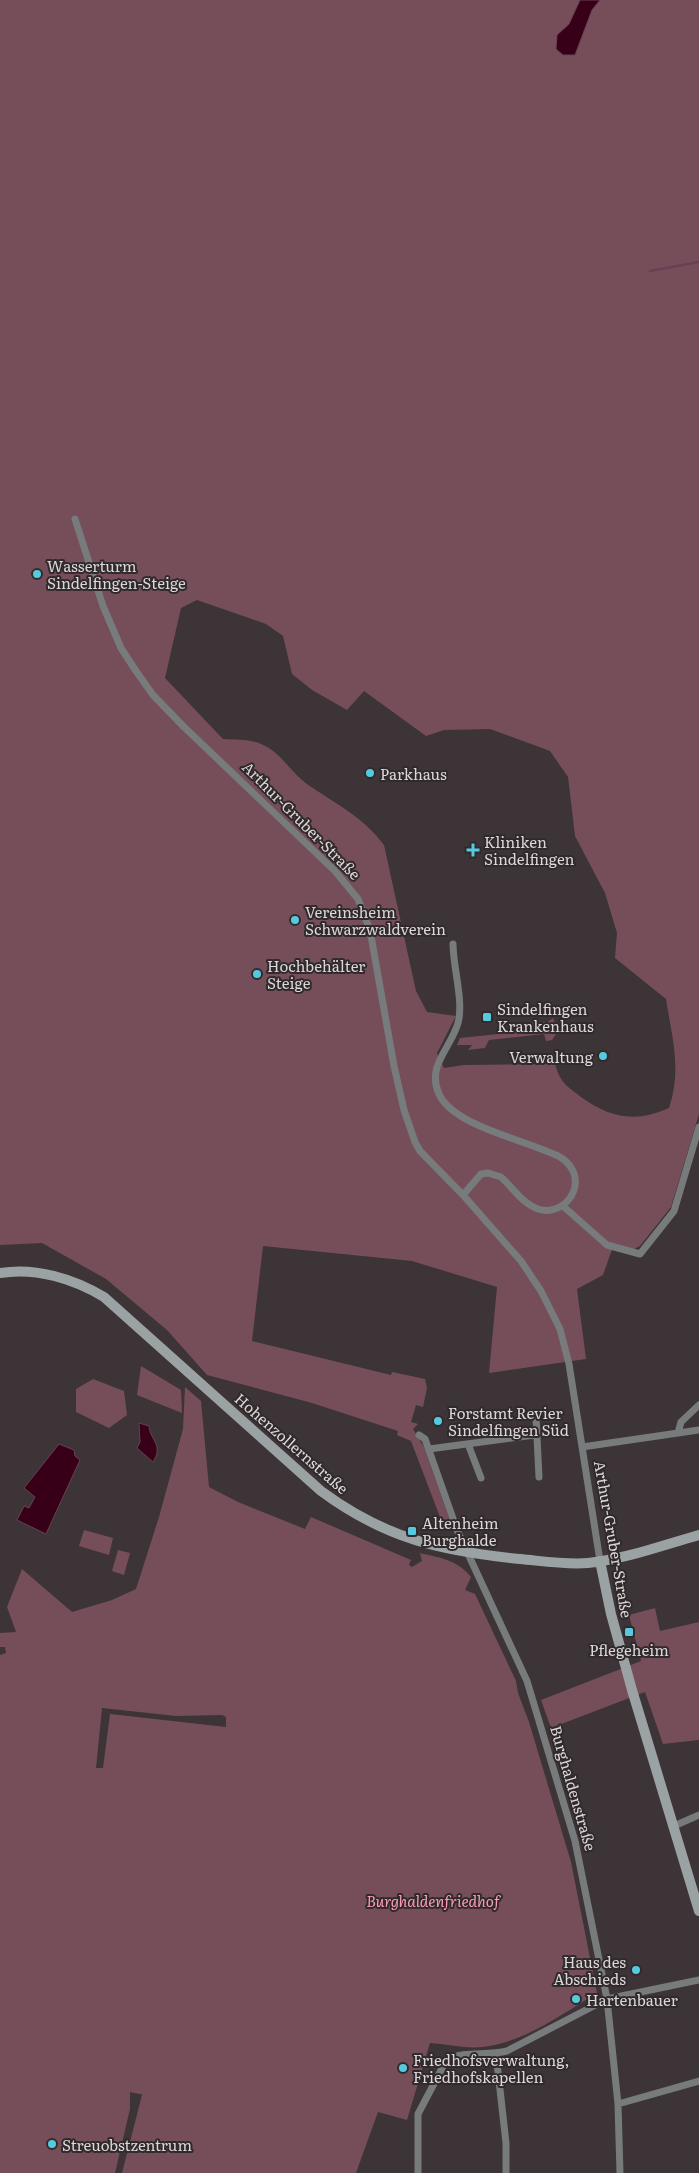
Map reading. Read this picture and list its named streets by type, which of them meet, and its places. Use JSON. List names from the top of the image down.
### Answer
{
  "streets": {
    "street": ["Arthur-Gruber-Straße", "Hohenzollernstraße", "Burghaldenstraße"]
  },
  "crossings": [
    ["Arthur-Gruber-Straße", "Hohenzollernstraße"],
    ["Hohenzollernstraße", "Burghaldenstraße"]
  ],
  "parks": ["Burghaldenfriedhof"],
  "places": {
    "other": [
      "Wasserturm Sindelfingen-Steige",
      "Parkhaus",
      "Vereinsheim Schwarzwaldverein",
      "Hochbehälter Steige",
      "Verwaltung",
      "Forstamt Revier Sindelfingen Süd",
      "Haus des Abschieds",
      "Hartenbauer",
      "Friedhofsverwaltung, Friedhofskapellen",
      "Streuobstzentrum"
    ],
    "health": ["Kliniken Sindelfingen"],
    "transit": ["Sindelfingen Krankenhaus", "Altenheim Burghalde", "Pflegeheim"]
  }
}
